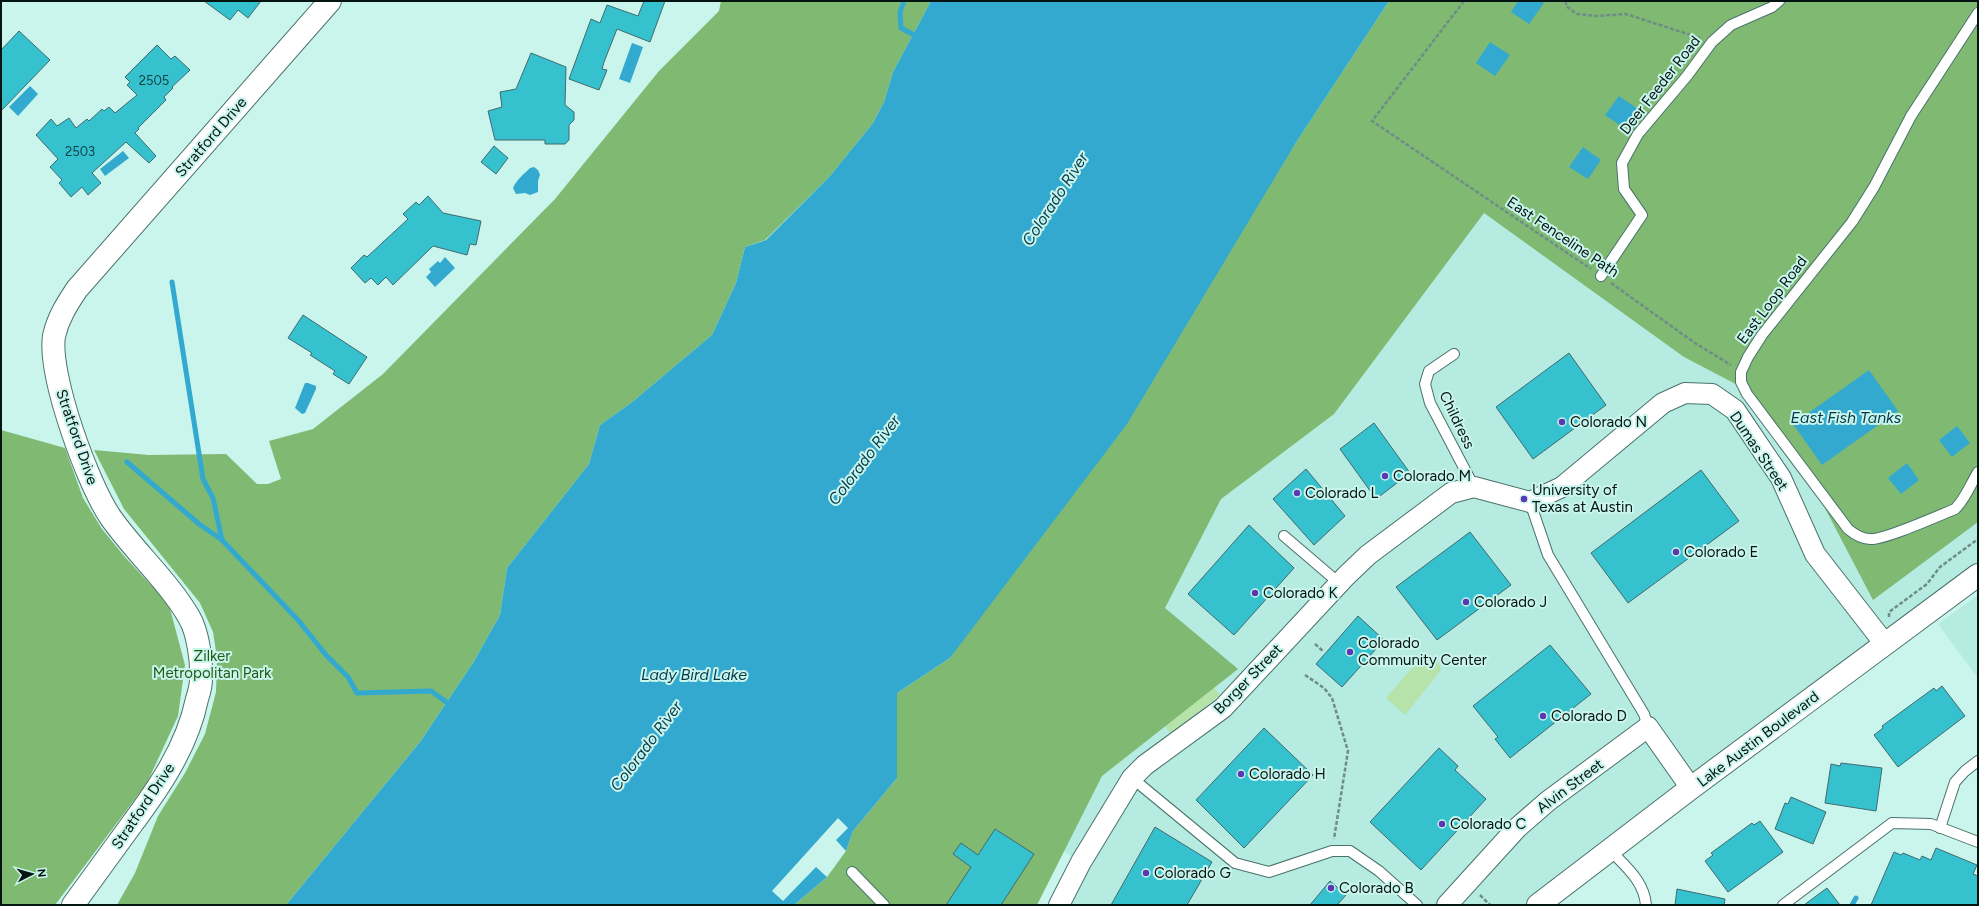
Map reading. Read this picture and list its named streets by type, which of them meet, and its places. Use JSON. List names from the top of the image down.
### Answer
{
  "streets": {
    "street": [
      "Stratford Drive",
      "Dumas Street",
      "Borger Street",
      "Lake Austin Boulevard",
      "Alvin Street"
    ],
    "lane": ["Deer Feeder Road", "East Loop Road", "Childress"],
    "path": ["East Fenceline Path"]
  },
  "crossings": [
    ["Deer Feeder Road", "East Fenceline Path"],
    ["East Fenceline Path", "East Loop Road"],
    ["Childress", "Borger Street"],
    ["Dumas Street", "Lake Austin Boulevard"]
  ],
  "water": ["Colorado River", "East Fish Tanks", "Lady Bird Lake"],
  "parks": ["Zilker Metropolitan Park"],
  "places": [
    "Colorado N",
    "Colorado M",
    "Colorado L",
    "University of Texas at Austin",
    "Colorado E",
    "Colorado K",
    "Colorado J",
    "Colorado Community Center",
    "Colorado D",
    "Colorado H",
    "Colorado C",
    "Colorado G",
    "Colorado B"
  ],
  "house_numbers": ["2505", "2503"],
  "north": "right"
}
